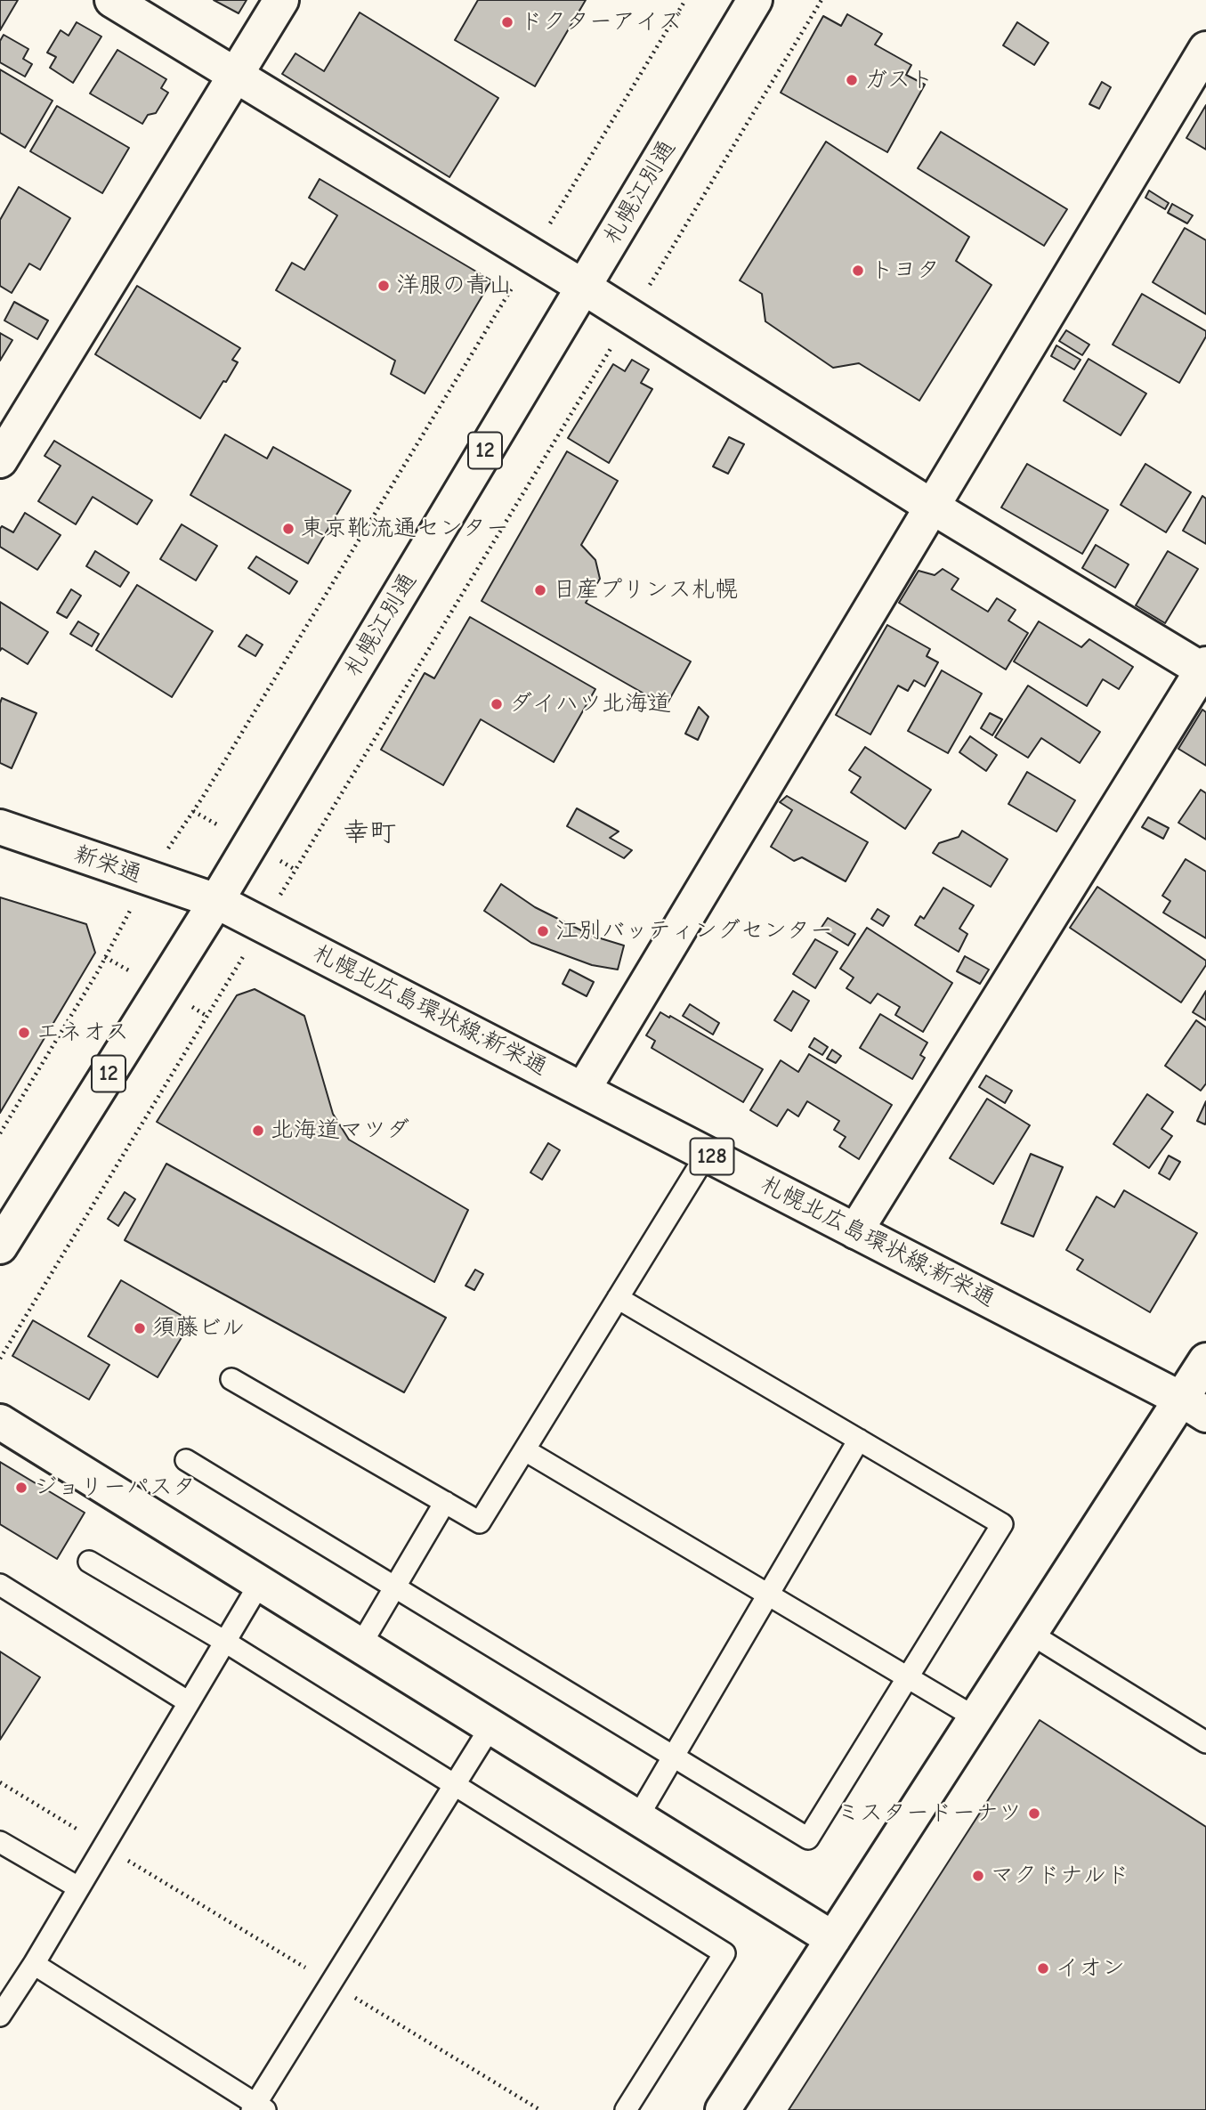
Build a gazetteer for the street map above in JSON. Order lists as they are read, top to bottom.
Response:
{
  "streets": {
    "main road": [
      "札幌江別通",
      "12",
      "新栄通",
      "札幌北広島環状線;新栄通",
      "128"
    ]
  },
  "crossings": [
    ["札幌江別通", "新栄通"],
    ["札幌江別通", "札幌北広島環状線;新栄通"],
    ["新栄通", "札幌北広島環状線;新栄通"]
  ],
  "districts": ["幸町"],
  "places": [
    "ドクターアイズ",
    "ガスト",
    "トヨタ",
    "洋服の青山",
    "東京靴流通センター",
    "日産プリンス札幌",
    "ダイハツ北海道",
    "江別バッティングセンター",
    "エネオス",
    "北海道マツダ",
    "須藤ビル",
    "ジョリーパスタ",
    "ミスタードーナツ",
    "マクドナルド",
    "イオン"
  ]
}
